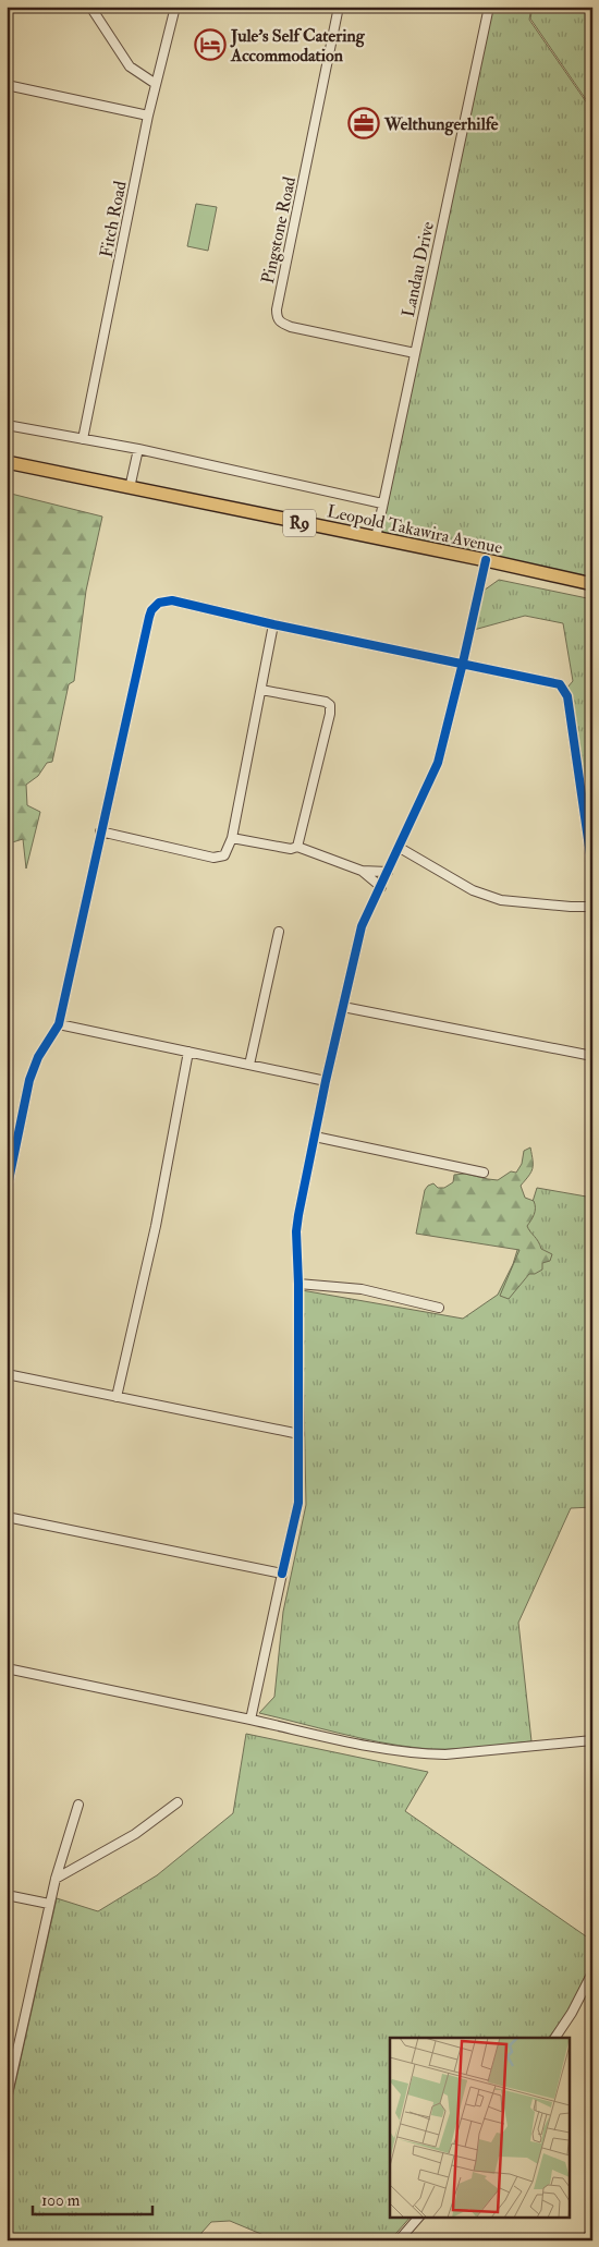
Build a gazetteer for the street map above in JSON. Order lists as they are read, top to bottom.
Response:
{
  "streets": {
    "highway": ["R9", "Leopold Takawira Avenue"],
    "street": ["Fitch Road", "Pingstone Road", "Landau Drive"]
  },
  "crossings": [
    ["Pingstone Road", "Landau Drive"],
    ["Landau Drive", "Leopold Takawira Avenue"]
  ],
  "places": {
    "hotel": ["Jule's Self Catering Accommodation"],
    "office": ["Welthungerhilfe"]
  },
  "scale_bar": "100 m"
}
